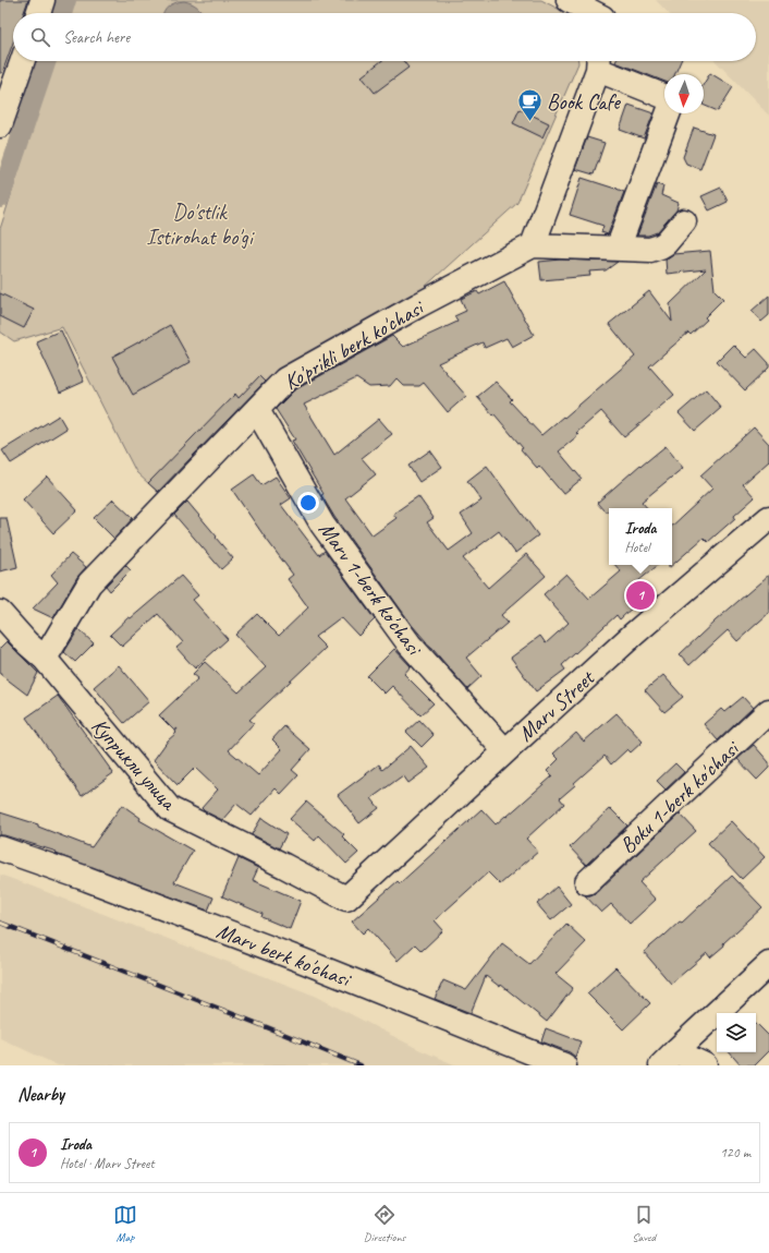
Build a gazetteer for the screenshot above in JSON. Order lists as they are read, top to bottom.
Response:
{
  "streets": {
    "street": [
      "Ko'prikli berk ko'chasi",
      "Marv 1-berk ko'chasi",
      "Marv Street",
      "Куприкли улица",
      "Boku 1-berk ko'chasi",
      "Marv berk ko'chasi"
    ]
  },
  "crossings": [
    ["Ko'prikli berk ko'chasi", "Marv 1-berk ko'chasi"],
    ["Ko'prikli berk ko'chasi", "Куприкли улица"],
    ["Marv 1-berk ko'chasi", "Marv Street"],
    ["Marv Street", "Куприкли улица"]
  ],
  "parks": ["Do'stlik Istirohat bo'gi"],
  "places": {
    "cafe": ["Book Cafe"]
  },
  "north": "bottom",
  "page": {
    "search": "Search here",
    "popup": ["Iroda", "Hotel"],
    "pins": "1",
    "heading": "Nearby",
    "list": [
      {
        "mark": "1",
        "name": "Iroda",
        "note": "Hotel · Marv Street",
        "value": "120 m"
      }
    ],
    "nav": ["Map", "Directions", "Saved"]
  }
}
